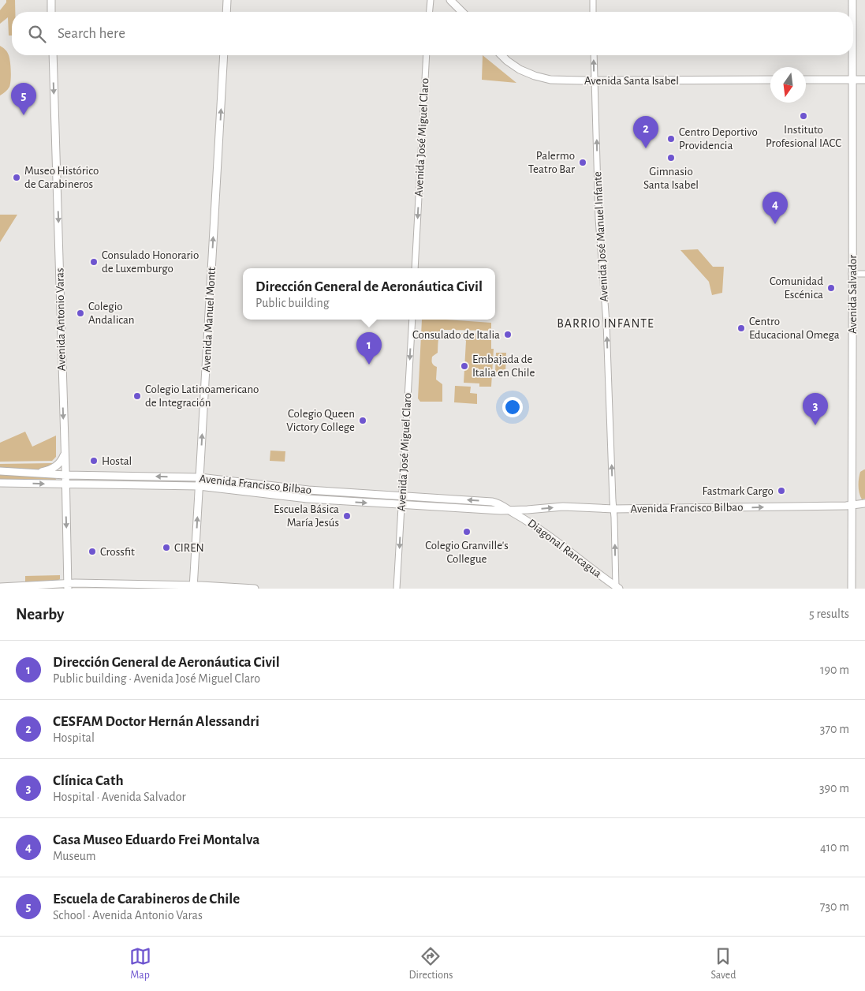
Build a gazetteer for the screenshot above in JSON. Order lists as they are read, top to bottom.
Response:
{
  "streets": {
    "main road": [
      "Avenida Santa Isabel",
      "Avenida Salvador",
      "Avenida Antonio Varas",
      "Avenida Manuel Montt",
      "Avenida Francisco Bilbao",
      "Diagonal Rancagua"
    ],
    "street": ["Avenida José Miguel Claro", "Avenida José Manuel Infante"]
  },
  "crossings": [
    ["Avenida Santa Isabel", "Avenida José Manuel Infante"],
    ["Avenida José Miguel Claro", "Avenida Francisco Bilbao"],
    ["Avenida José Manuel Infante", "Avenida Francisco Bilbao"],
    ["Avenida José Manuel Infante", "Diagonal Rancagua"],
    ["Avenida Salvador", "Avenida Francisco Bilbao"],
    ["Avenida Antonio Varas", "Avenida Francisco Bilbao"],
    ["Avenida Manuel Montt", "Avenida Francisco Bilbao"],
    ["Avenida Francisco Bilbao", "Diagonal Rancagua"]
  ],
  "one_way": [
    "Avenida José Miguel Claro",
    "Avenida José Manuel Infante",
    "Avenida Antonio Varas",
    "Avenida Manuel Montt"
  ],
  "districts": ["BARRIO INFANTE"],
  "places": [
    "Instituto Profesional IACC",
    "Centro Deportivo Providencia",
    "Gimnasio Santa Isabel",
    "Palermo Teatro Bar",
    "Museo Histórico de Carabineros",
    "Consulado Honorario de Luxemburgo",
    "Comunidad Escénica",
    "Colegio Andalican",
    "Centro Educacional Omega",
    "Consulado de Italia",
    "Embajada de Italia en Chile",
    "Colegio Latinoamericano de Integración",
    "Colegio Queen Victory College",
    "Hostal",
    "Fastmark Cargo",
    "Escuela Básica María Jesús",
    "Colegio Granville's Collegue",
    "CIREN",
    "Crossfit"
  ],
  "north": "bottom",
  "page": {
    "search": "Search here",
    "pins": [
      "5",
      "2",
      "4",
      "1",
      "3"
    ],
    "popup": ["Dirección General de Aeronáutica Civil", "Public building"],
    "heading": ["Nearby", "5 results"],
    "list": [
      {
        "mark": "1",
        "name": "Dirección General de Aeronáutica Civil",
        "note": "Public building · Avenida José Miguel Claro",
        "value": "190 m"
      },
      {
        "mark": "2",
        "name": "CESFAM Doctor Hernán Alessandri",
        "note": "Hospital",
        "value": "370 m"
      },
      {
        "mark": "3",
        "name": "Clínica Cath",
        "note": "Hospital · Avenida Salvador",
        "value": "390 m"
      },
      {
        "mark": "4",
        "name": "Casa Museo Eduardo Frei Montalva",
        "note": "Museum",
        "value": "410 m"
      },
      {
        "mark": "5",
        "name": "Escuela de Carabineros de Chile",
        "note": "School · Avenida Antonio Varas",
        "value": "730 m"
      }
    ],
    "nav": ["Map", "Directions", "Saved"]
  }
}
